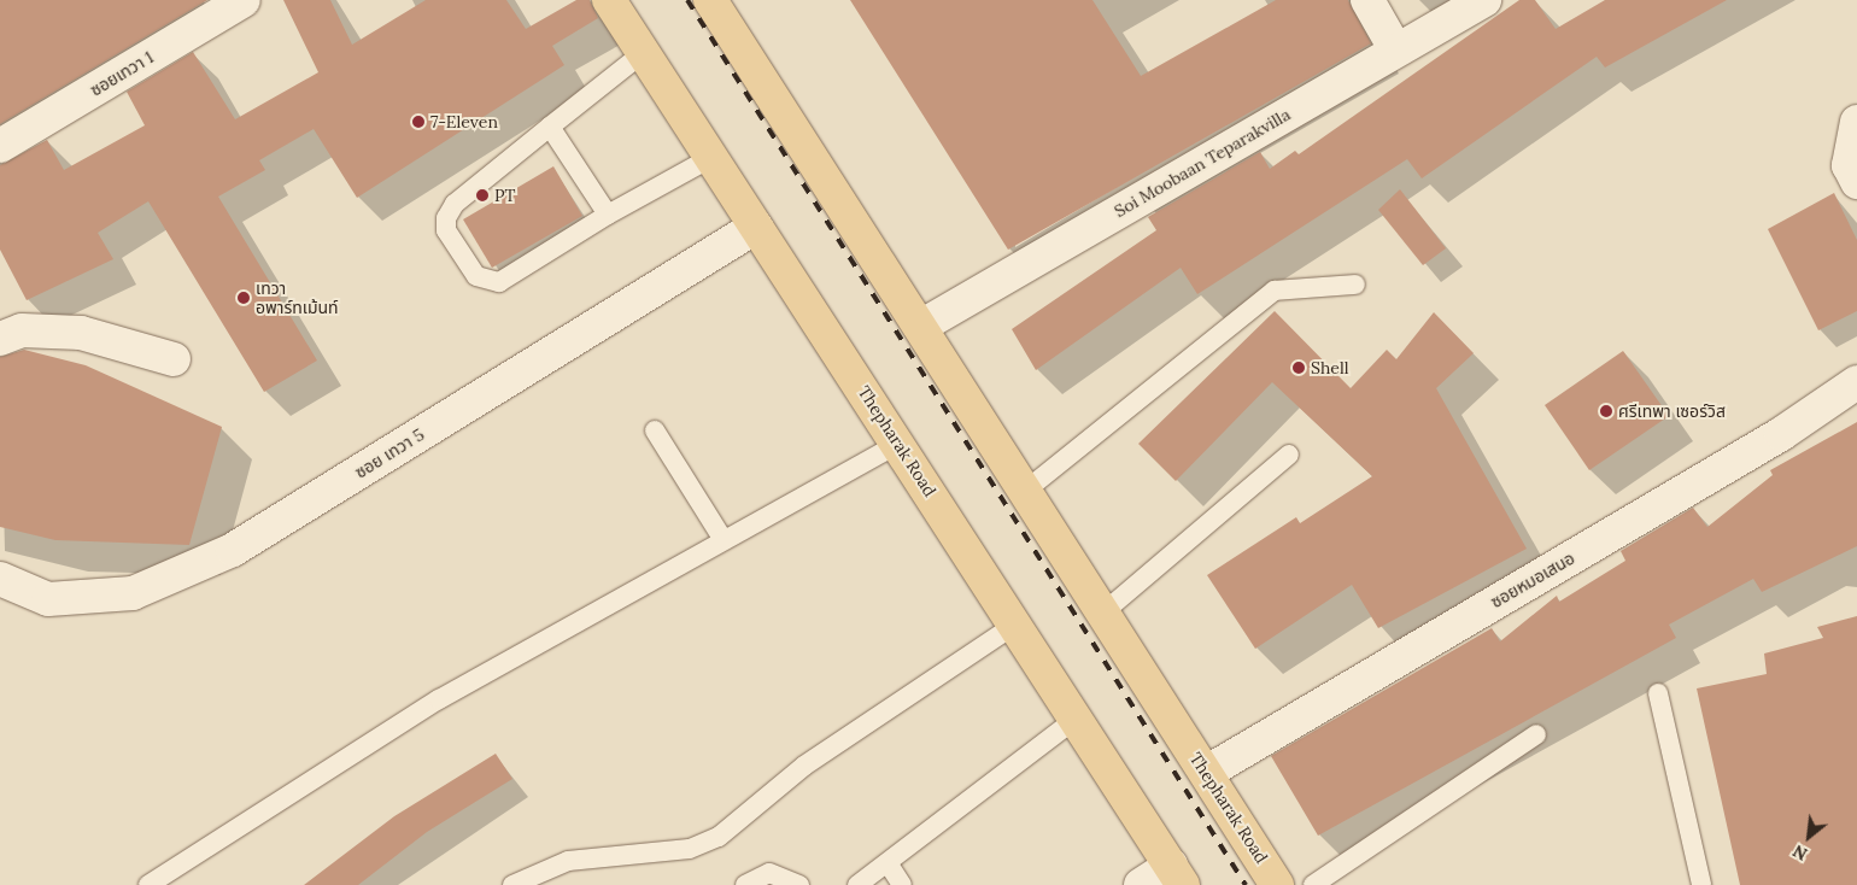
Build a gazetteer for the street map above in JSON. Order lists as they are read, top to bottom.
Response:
{
  "streets": {
    "main road": ["Thepharak Road"],
    "street": [
      "ซอยเทวา 1",
      "Soi Moobaan Teparakvilla",
      "ซอย เทวา 5",
      "ซอยหมอเสนอ"
    ]
  },
  "crossings": [
    ["Soi Moobaan Teparakvilla", "Thepharak Road"],
    ["Thepharak Road", "ซอย เทวา 5"],
    ["Thepharak Road", "ซอยหมอเสนอ"]
  ],
  "places": [
    "7-Eleven",
    "PT",
    "เทวา อพาร์ทเม้นท์",
    "Shell",
    "ศรีเทพา เซอร์วิส"
  ],
  "north": "bottom left"
}
